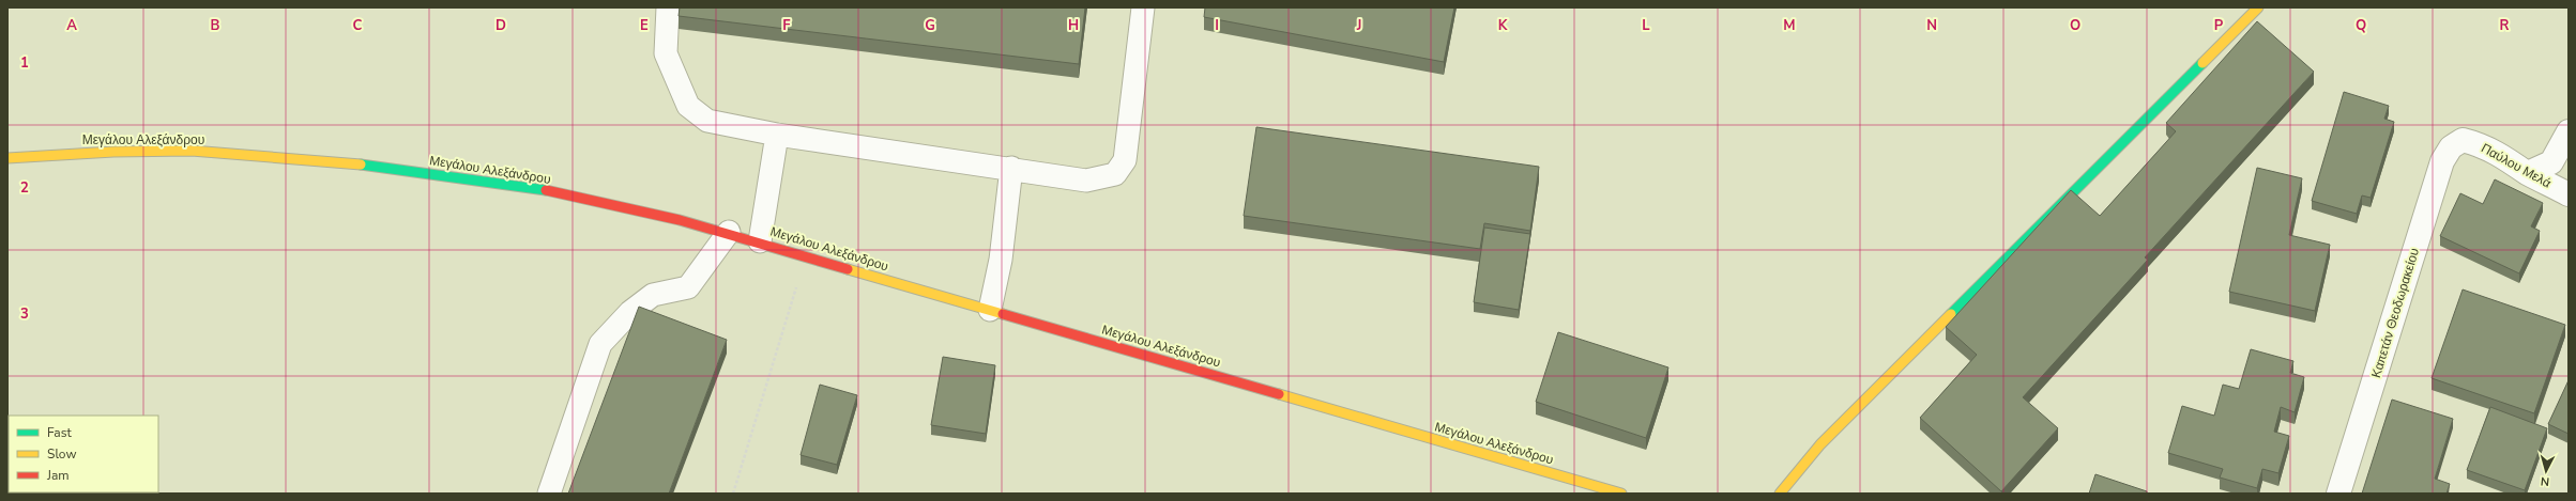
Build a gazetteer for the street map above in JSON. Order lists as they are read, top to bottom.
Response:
{
  "streets": {
    "street": ["Μεγάλου Αλεξάνδρου", "Παύλου Μελά", "Καπετάν Θεοδωρακείου"]
  },
  "crossings": [
    ["Παύλου Μελά", "Καπετάν Θεοδωρακείου"]
  ],
  "legend": ["Fast", "Slow", "Jam"],
  "north": "bottom",
  "grid": {
    "columns": [
      "A",
      "B",
      "C",
      "D",
      "E",
      "F",
      "G",
      "H",
      "I",
      "J",
      "K",
      "L",
      "M",
      "N",
      "O",
      "P",
      "Q",
      "R"
    ],
    "rows": ["1", "2", "3"]
  }
}
